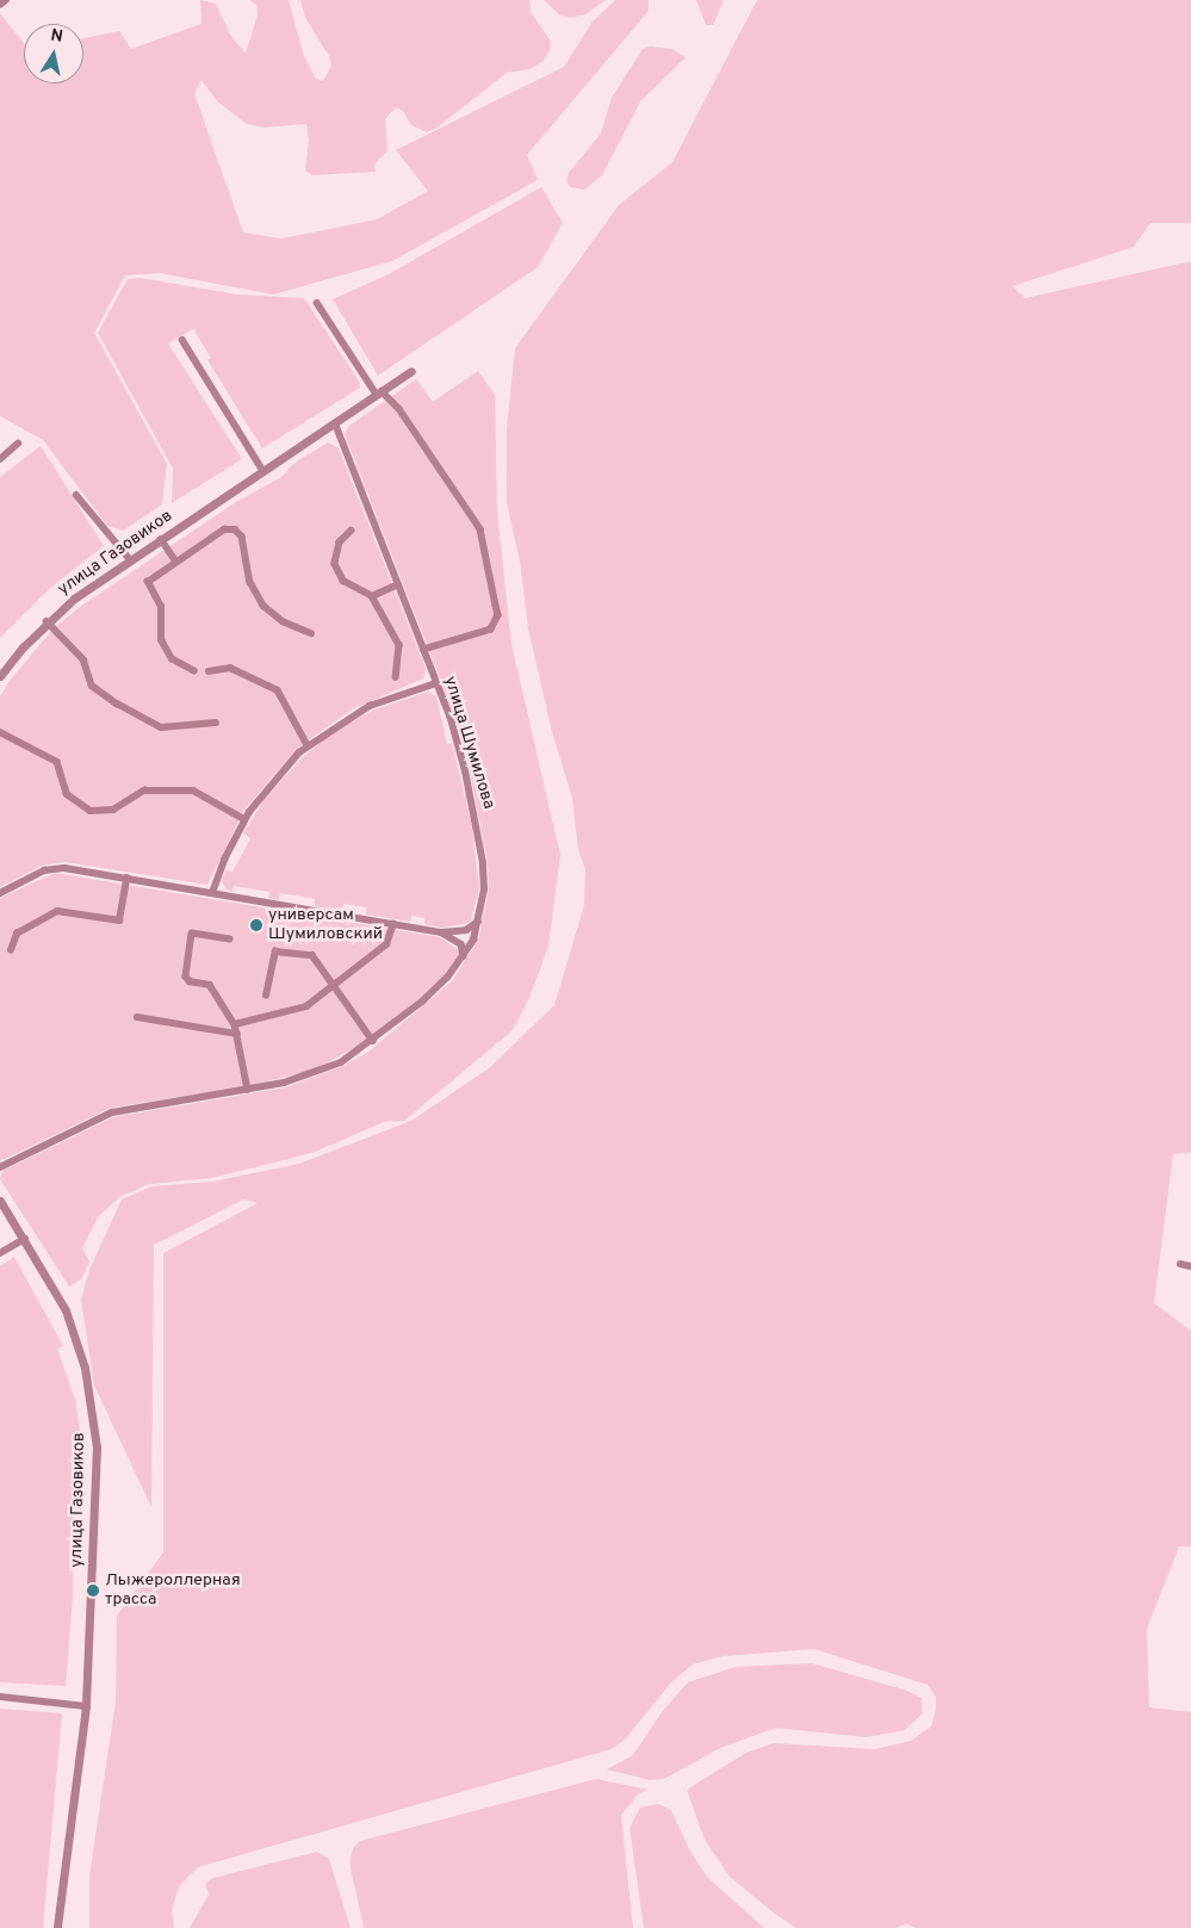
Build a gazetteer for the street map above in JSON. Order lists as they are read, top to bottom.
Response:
{
  "streets": {
    "street": ["улица Газовиков", "улица Шумилова"]
  },
  "crossings": [
    ["улица Газовиков", "улица Шумилова"]
  ],
  "places": ["универсам Шумиловский", "Лыжероллерная трасса"],
  "north": "top"
}
